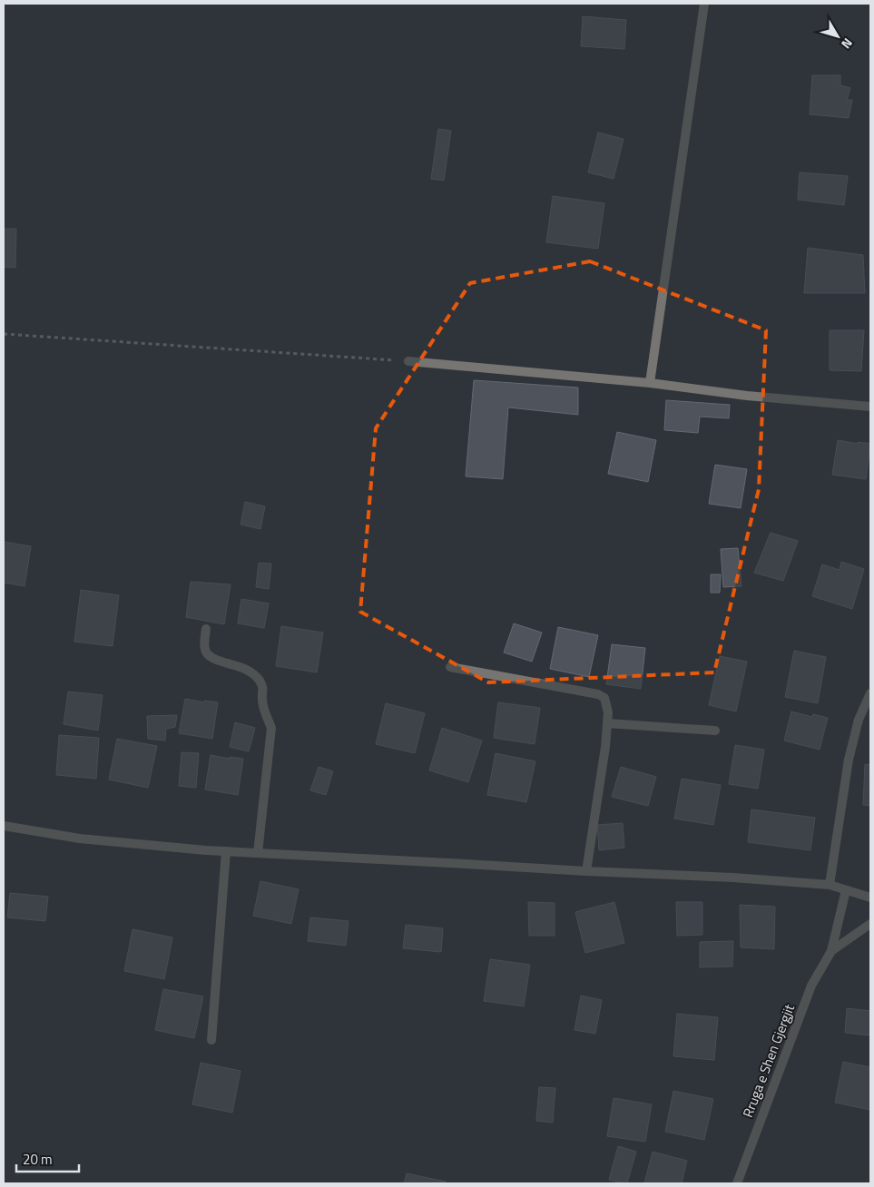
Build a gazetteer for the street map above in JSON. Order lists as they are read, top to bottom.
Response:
{
  "streets": {
    "street": ["Rruga e Shen Gjergjit"]
  },
  "scale_bar": "20 m",
  "north": "bottom right"
}
